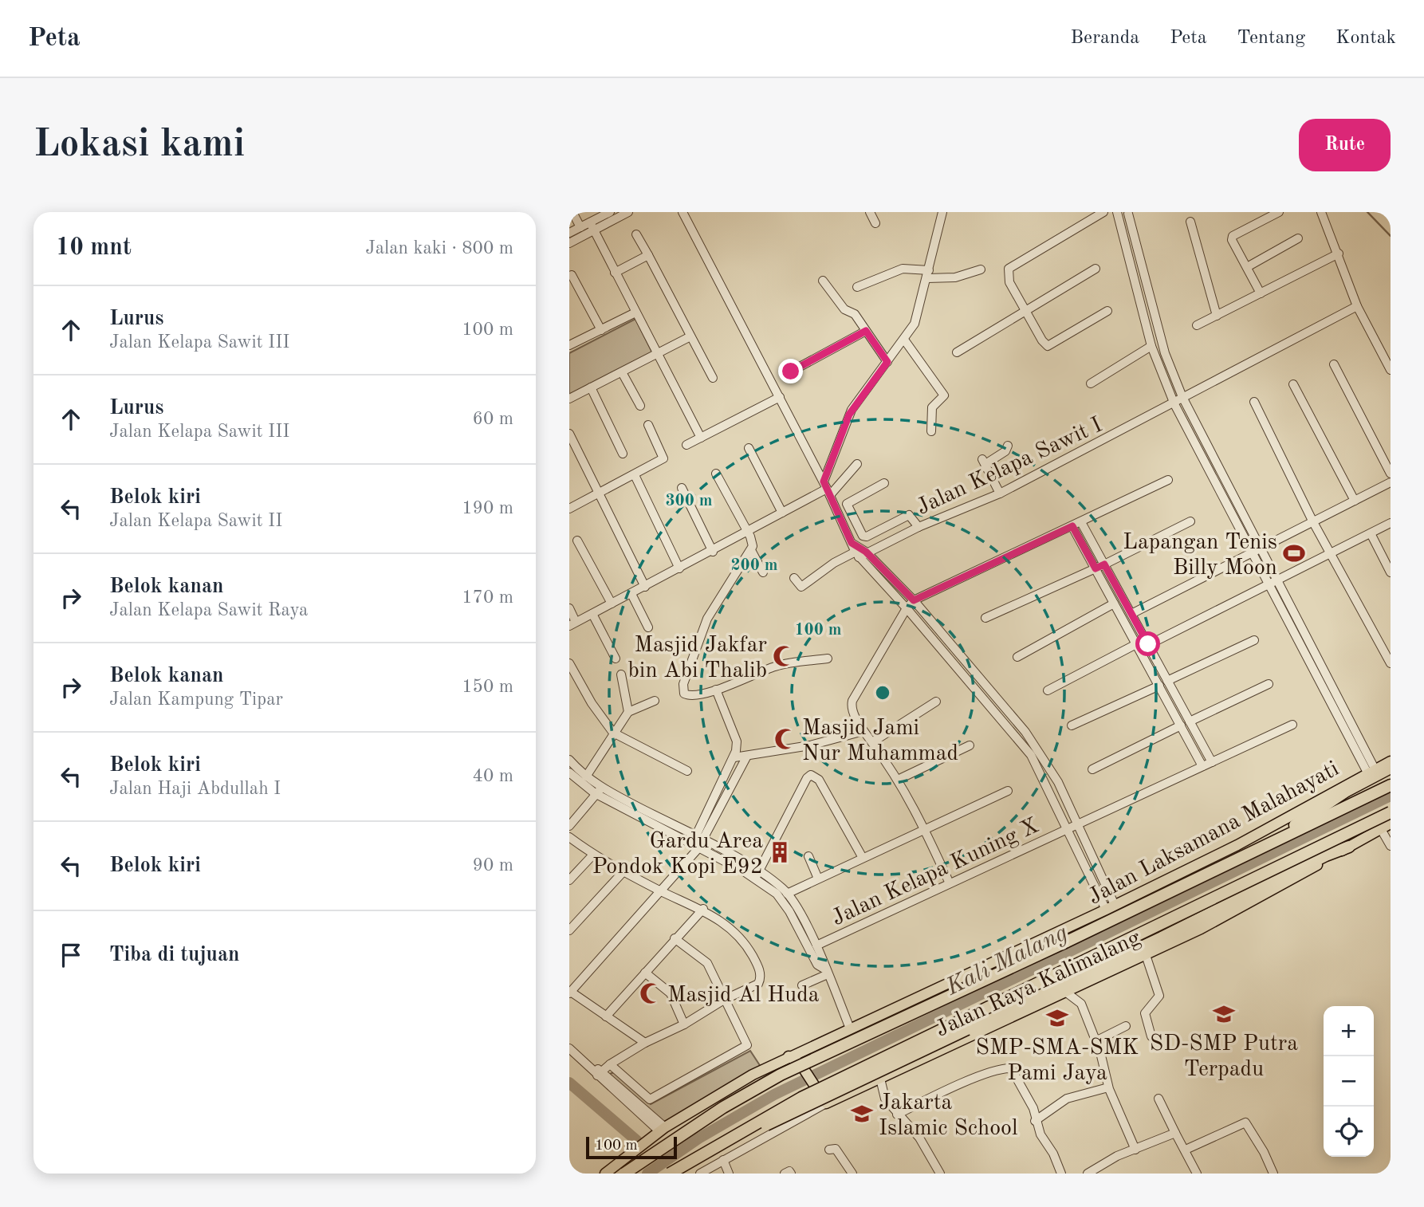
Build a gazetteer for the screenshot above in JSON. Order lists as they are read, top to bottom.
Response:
{
  "streets": {
    "main road": ["Jalan Laksamana Malahayati", "Jalan Raya Kalimalang"],
    "street": ["Jalan Kelapa Sawit I", "Jalan Kelapa Kuning X"]
  },
  "water": ["Kali Malang"],
  "places": {
    "sports": ["Lapangan Tenis Billy Moon"],
    "mosque": ["Masjid Jakfar bin Abi Thalib", "Masjid Jami Nur Muhammad", "Masjid Al Huda"],
    "building": ["Gardu Area Pondok Kopi E92"],
    "school or university": ["SD-SMP Putra Terpadu", "SMP-SMA-SMK Pami Jaya", "Jakarta Islamic School"]
  },
  "scale_bar": "100 m",
  "page": {
    "header": "Peta",
    "nav": [
      "Beranda",
      "Peta",
      "Tentang",
      "Kontak"
    ],
    "buttons": "Rute",
    "title": "Lokasi kami",
    "heading": ["10 mnt", "Jalan kaki · 800 m"],
    "list": [
      ["Lurus", "Jalan Kelapa Sawit III", "100 m"],
      ["Lurus", "Jalan Kelapa Sawit III", "60 m"],
      ["Belok kiri", "Jalan Kelapa Sawit II", "190 m"],
      ["Belok kanan", "Jalan Kelapa Sawit Raya", "170 m"],
      ["Belok kanan", "Jalan Kampung Tipar", "150 m"],
      ["Belok kiri", "Jalan Haji Abdullah I", "40 m"],
      ["Belok kiri", "90 m"],
      "Tiba di tujuan"
    ],
    "map_buttons": ["+", "−"],
    "scale": "100 m"
  },
  "rings": ["300 m", "200 m", "100 m"]
}
